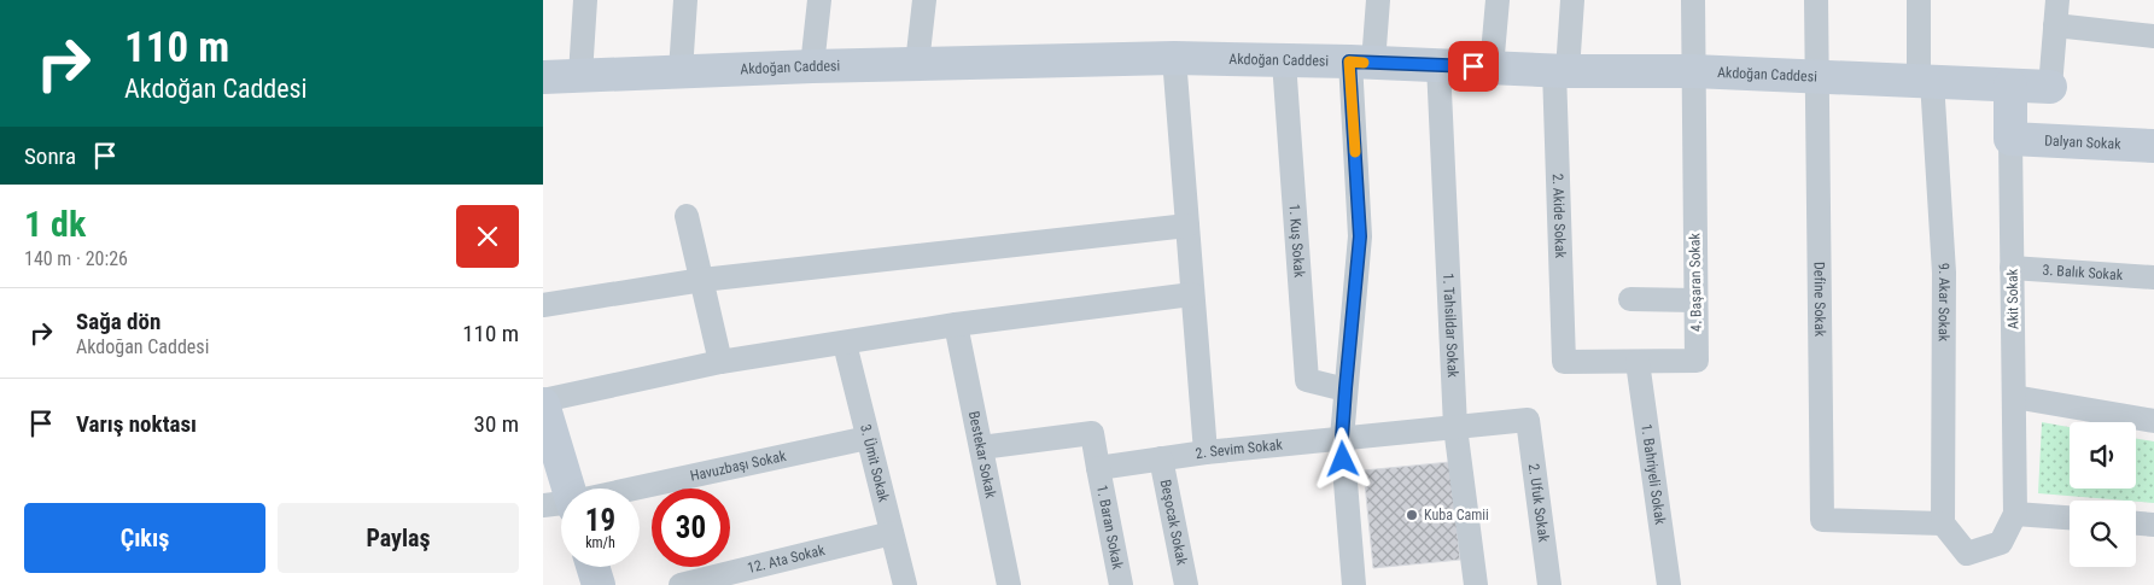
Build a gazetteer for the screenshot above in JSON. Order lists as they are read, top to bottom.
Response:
{
  "streets": {
    "street": [
      "Akdoğan Caddesi",
      "Dalyan Sokak",
      "2. Akide Sokak",
      "1. Kuş Sokak",
      "3. Balık Sokak",
      "4. Başaran Sokak",
      "Define Sokak",
      "Akit Sokak",
      "9. Akar Sokak",
      "1. Tahsildar Sokak",
      "2. Sevim Sokak",
      "Bestekar Sokak",
      "3. Ümit Sokak",
      "Havuzbaşı Sokak",
      "1. Bahriyeli Sokak",
      "2. Ufuk Sokak",
      "Beşocak Sokak",
      "1. Baran Sokak",
      "12. Ata Sokak"
    ]
  },
  "crossings": [
    ["Akdoğan Caddesi", "2. Akide Sokak"],
    ["Akdoğan Caddesi", "1. Kuş Sokak"],
    ["Akdoğan Caddesi", "4. Başaran Sokak"],
    ["Akdoğan Caddesi", "Define Sokak"],
    ["Akdoğan Caddesi", "Akit Sokak"],
    ["Akdoğan Caddesi", "9. Akar Sokak"],
    ["Akdoğan Caddesi", "1. Tahsildar Sokak"],
    ["Dalyan Sokak", "Akit Sokak"],
    ["2. Akide Sokak", "4. Başaran Sokak"],
    ["3. Balık Sokak", "Akit Sokak"],
    ["4. Başaran Sokak", "1. Bahriyeli Sokak"],
    ["Define Sokak", "9. Akar Sokak"],
    ["1. Tahsildar Sokak", "2. Sevim Sokak"],
    ["2. Sevim Sokak", "2. Ufuk Sokak"],
    ["2. Sevim Sokak", "Beşocak Sokak"],
    ["2. Sevim Sokak", "1. Baran Sokak"],
    ["3. Ümit Sokak", "Havuzbaşı Sokak"],
    ["3. Ümit Sokak", "12. Ata Sokak"]
  ],
  "places": ["Kuba Camii"],
  "page": {
    "turn": ["110 m", "Akdoğan Caddesi"],
    "then": "Sonra",
    "heading": ["1 dk", "140 m · 20:26"],
    "list": [
      {
        "name": "Sağa dön",
        "note": "Akdoğan Caddesi",
        "value": "110 m"
      },
      {
        "name": "Varış noktası",
        "value": "30 m"
      }
    ],
    "speed": "19 km/h",
    "limit": "30",
    "buttons": ["Çıkış", "Paylaş"]
  }
}
